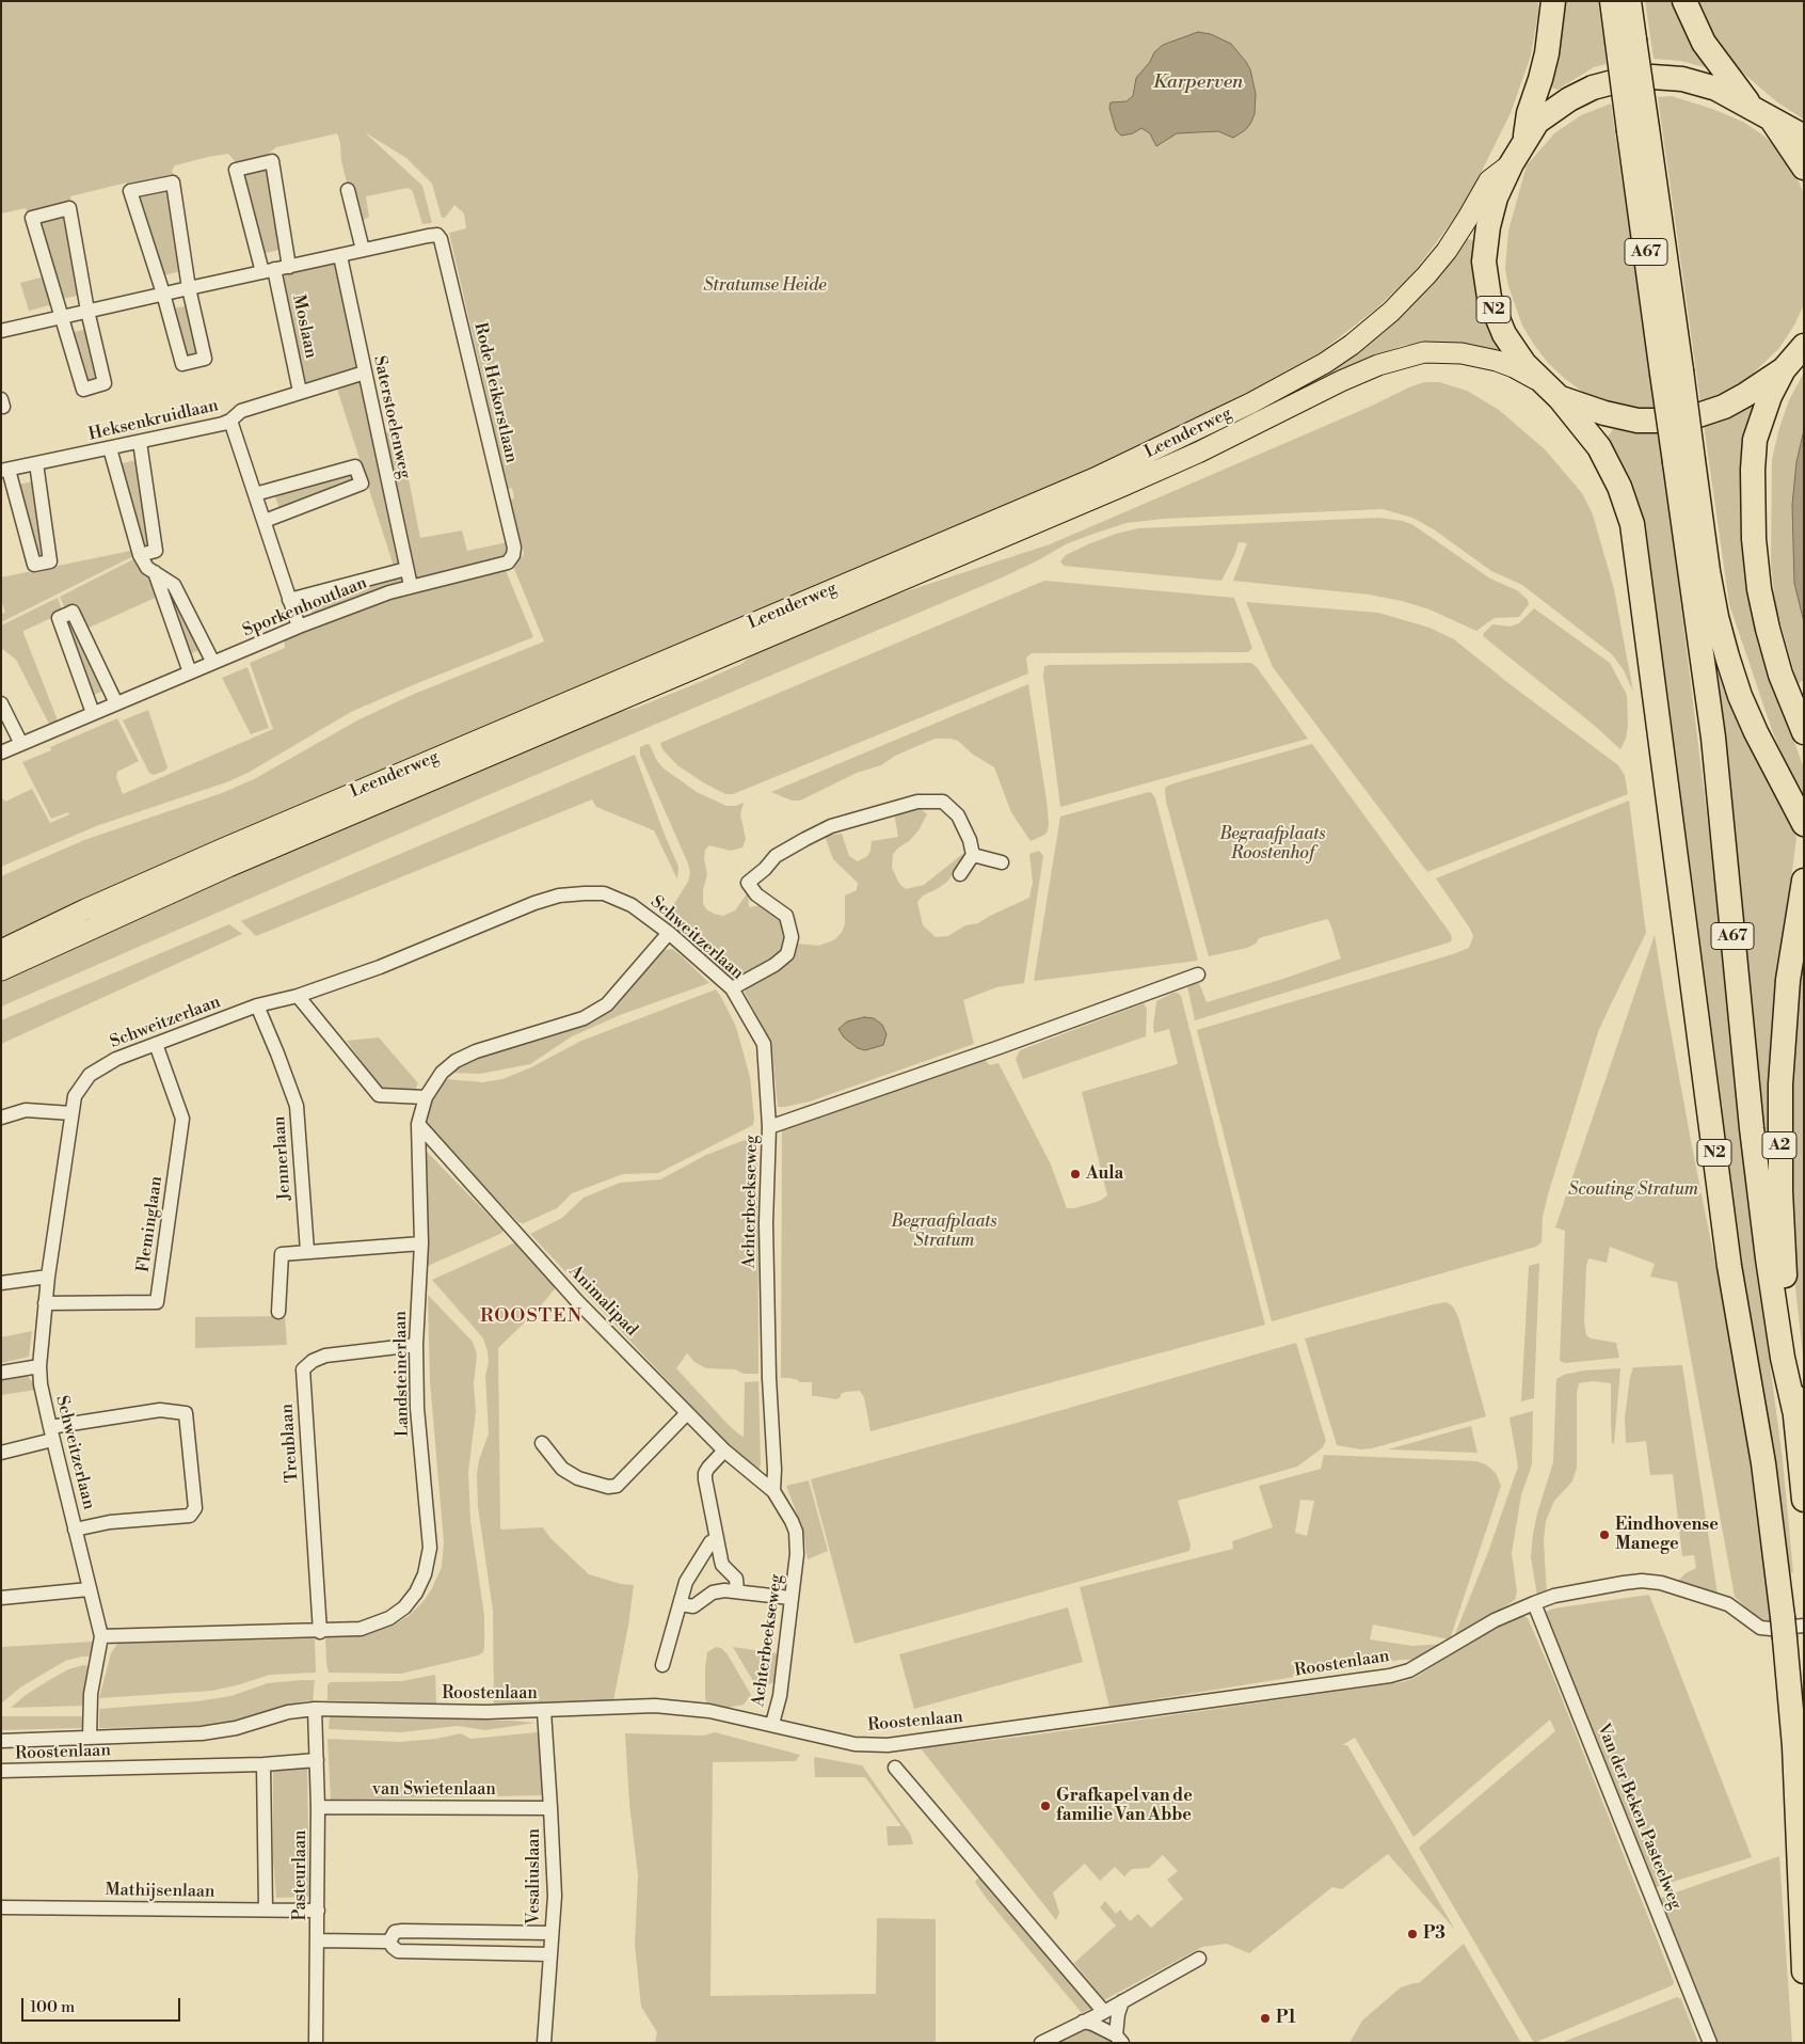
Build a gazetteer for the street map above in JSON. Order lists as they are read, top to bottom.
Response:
{
  "streets": {
    "highway": ["A67", "N2", "A2"],
    "main road": ["Leenderweg"],
    "street": [
      "Moslaan",
      "Rode Heikorstlaan",
      "Saterstoelenweg",
      "Heksenkruidlaan",
      "Sporkenhoutlaan",
      "Schweitzerlaan",
      "Jennerlaan",
      "Achterbeekseweg",
      "Fleminglaan",
      "Animalipad",
      "Landsteinerlaan",
      "Treublaan",
      "Roostenlaan",
      "van Swietenlaan",
      "Van der Beken Pasteelweg",
      "Pasteurlaan",
      "Vesaliuslaan",
      "Mathijsenlaan"
    ]
  },
  "crossings": [
    ["A67", "A2"],
    ["N2", "Leenderweg"],
    ["N2", "Roostenlaan"],
    ["Moslaan", "Heksenkruidlaan"],
    ["Rode Heikorstlaan", "Sporkenhoutlaan"],
    ["Saterstoelenweg", "Heksenkruidlaan"],
    ["Saterstoelenweg", "Sporkenhoutlaan"],
    ["Schweitzerlaan", "Jennerlaan"],
    ["Schweitzerlaan", "Achterbeekseweg"],
    ["Schweitzerlaan", "Fleminglaan"],
    ["Schweitzerlaan", "Landsteinerlaan"],
    ["Schweitzerlaan", "Roostenlaan"],
    ["Achterbeekseweg", "Animalipad"],
    ["Achterbeekseweg", "Roostenlaan"],
    ["Animalipad", "Landsteinerlaan"],
    ["Landsteinerlaan", "Treublaan"],
    ["Roostenlaan", "Van der Beken Pasteelweg"],
    ["Roostenlaan", "Pasteurlaan"],
    ["Roostenlaan", "Vesaliuslaan"],
    ["van Swietenlaan", "Pasteurlaan"],
    ["van Swietenlaan", "Vesaliuslaan"],
    ["Pasteurlaan", "Mathijsenlaan"]
  ],
  "districts": ["ROOSTEN"],
  "water": ["Karperven"],
  "parks": [
    "Stratumse Heide",
    "Begraafplaats Roostenhof",
    "Scouting Stratum",
    "Begraafplaats Stratum"
  ],
  "places": [
    "Aula",
    "Eindhovense Manege",
    "Grafkapel van de familie Van Abbe",
    "P3",
    "P1"
  ],
  "scale_bar": "100 m"
}
